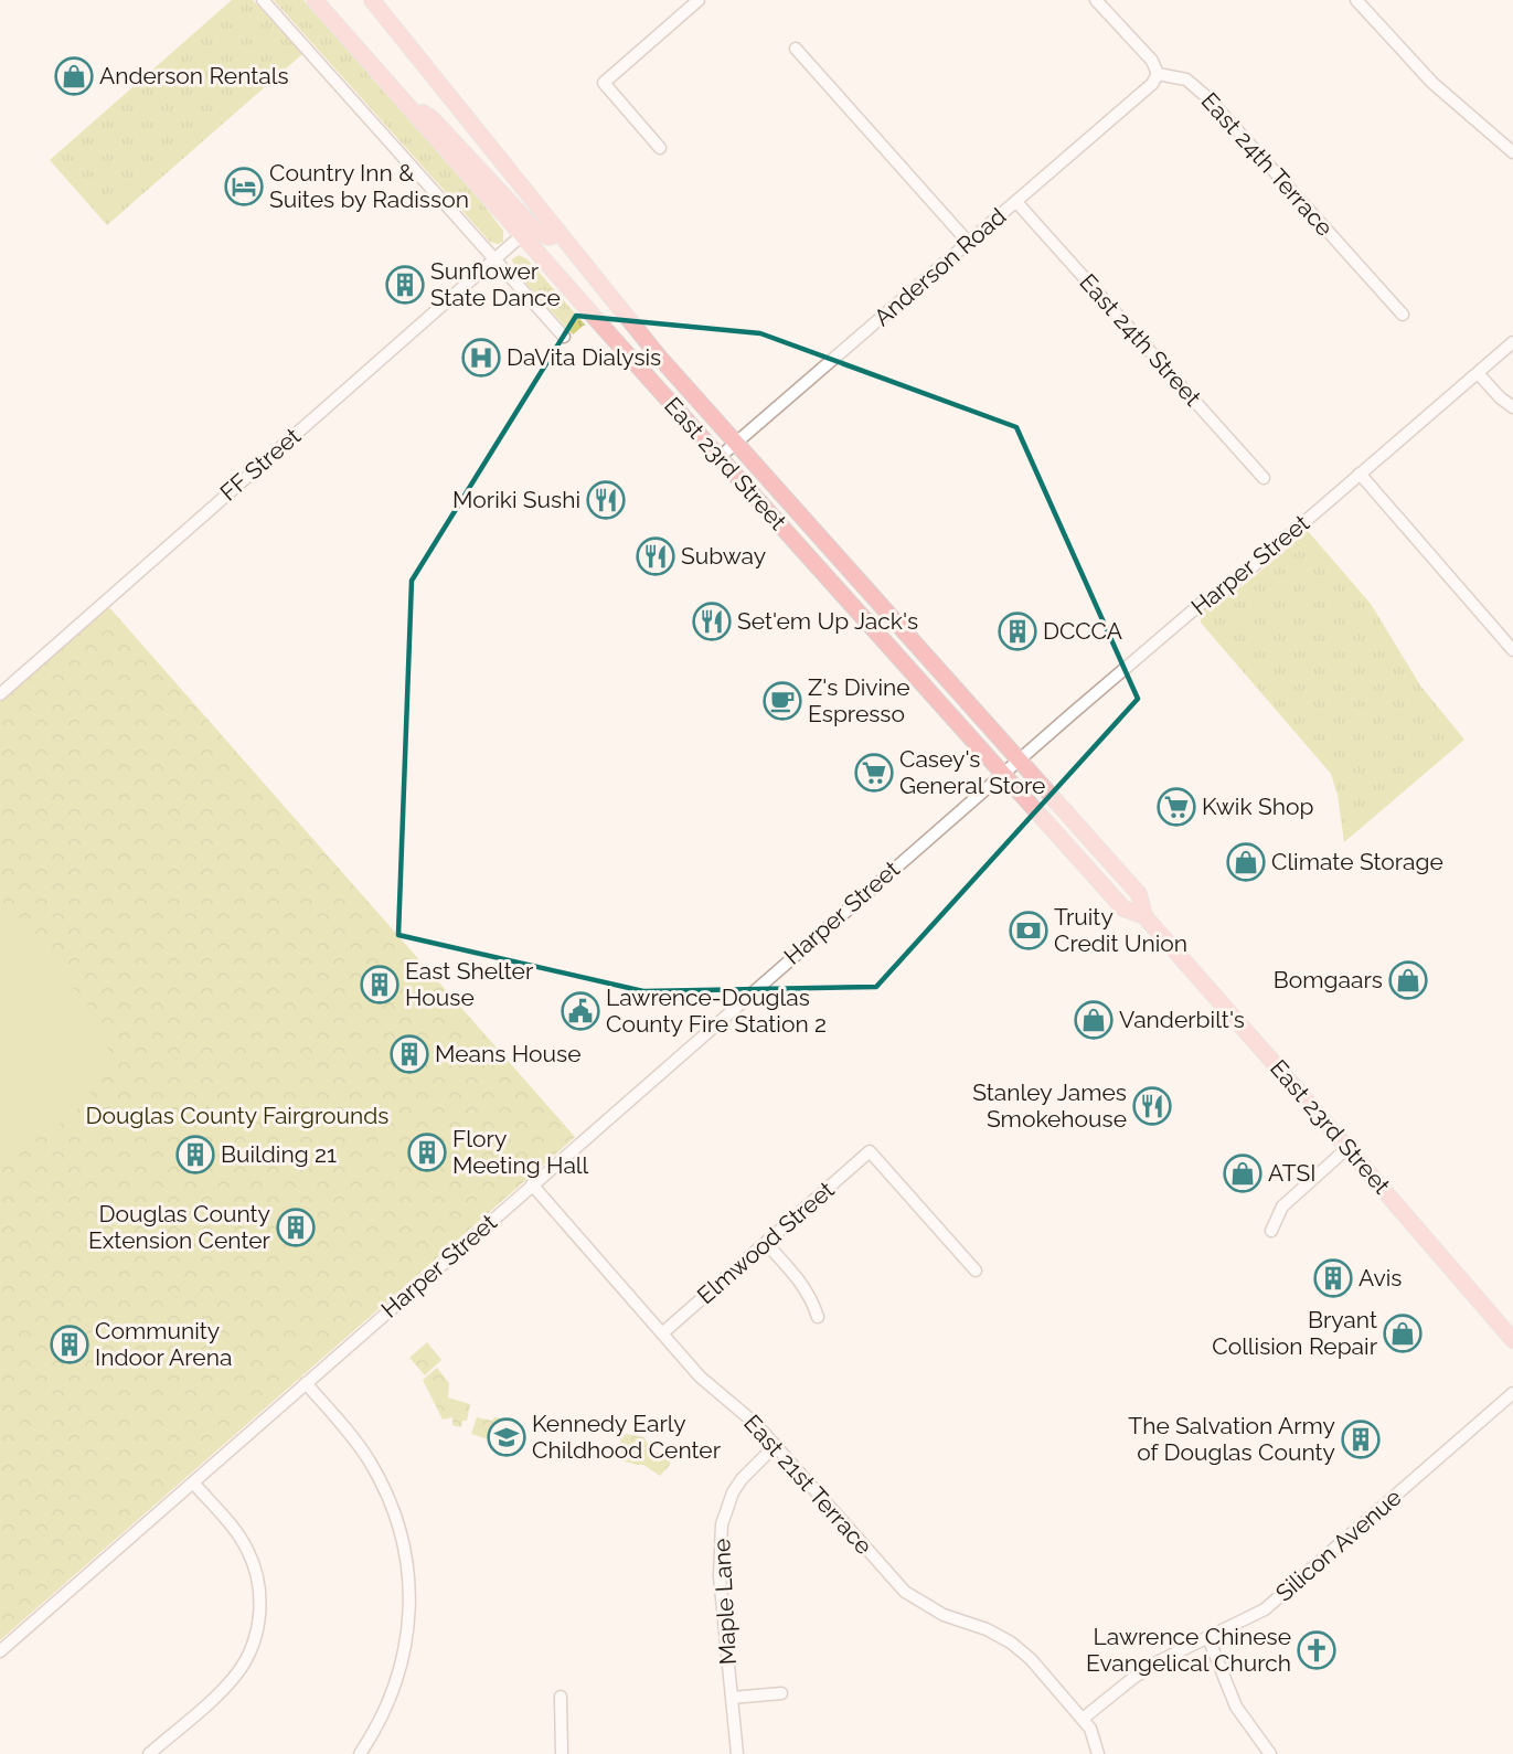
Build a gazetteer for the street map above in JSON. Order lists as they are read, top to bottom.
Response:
{
  "streets": {
    "main road": ["East 23rd Street"],
    "street": [
      "East 24th Terrace",
      "Anderson Road",
      "East 24th Street",
      "FF Street",
      "Harper Street",
      "Elmwood Street",
      "East 21st Terrace",
      "Silicon Avenue",
      "Maple Lane"
    ]
  },
  "crossings": [
    ["East 24th Terrace", "Anderson Road"],
    ["Anderson Road", "East 24th Street"],
    ["Anderson Road", "East 23rd Street"],
    ["East 23rd Street", "FF Street"],
    ["East 23rd Street", "Harper Street"],
    ["Harper Street", "East 21st Terrace"],
    ["Elmwood Street", "East 21st Terrace"],
    ["East 21st Terrace", "Silicon Avenue"],
    ["East 21st Terrace", "Maple Lane"]
  ],
  "parks": ["Douglas County Fairgrounds"],
  "places": {
    "shop": [
      "Anderson Rentals",
      "Climate Storage",
      "Bomgaars",
      "Vanderbilt's",
      "ATSI",
      "Bryant Collision Repair"
    ],
    "hotel": ["Country Inn & Suites by Radisson"],
    "building": [
      "Sunflower State Dance",
      "DCCCA",
      "East Shelter House",
      "Means House",
      "Flory Meeting Hall",
      "Building 21",
      "Douglas County Extension Center",
      "Avis",
      "Community Indoor Arena",
      "The Salvation Army of Douglas County"
    ],
    "hospital": ["DaVita Dialysis"],
    "restaurant": [
      "Moriki Sushi",
      "Subway",
      "Set'em Up Jack's",
      "Stanley James Smokehouse"
    ],
    "cafe": ["Z's Divine Espresso"],
    "supermarket": ["Casey's General Store", "Kwik Shop"],
    "bank": ["Truity Credit Union"],
    "public building": ["Lawrence-Douglas County Fire Station 2"],
    "school or university": ["Kennedy Early Childhood Center"],
    "church": ["Lawrence Chinese Evangelical Church"]
  }
}
